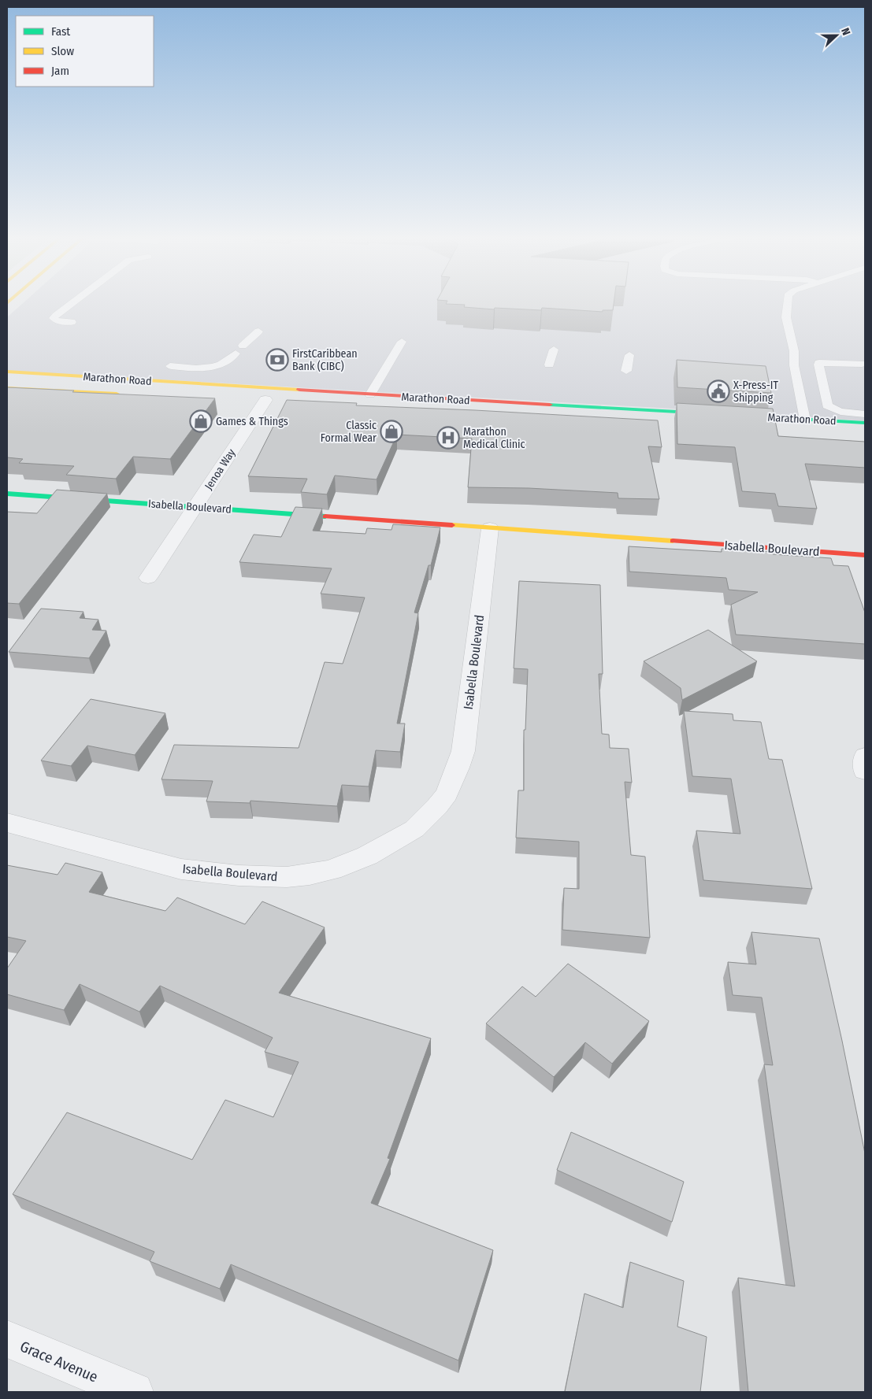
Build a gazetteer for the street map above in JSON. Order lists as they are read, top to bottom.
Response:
{
  "streets": {
    "main road": ["Marathon Road", "Isabella Boulevard"],
    "street": ["Jenoa Way", "Grace Avenue"]
  },
  "crossings": [
    ["Jenoa Way", "Isabella Boulevard"]
  ],
  "places": {
    "bank": ["FirstCaribbean Bank (CIBC)"],
    "public building": ["X-Press-IT Shipping"],
    "shop": ["Games & Things", "Classic Formal Wear"],
    "hospital": ["Marathon Medical Clinic"]
  },
  "legend": ["Fast", "Slow", "Jam"],
  "north": "right"
}
